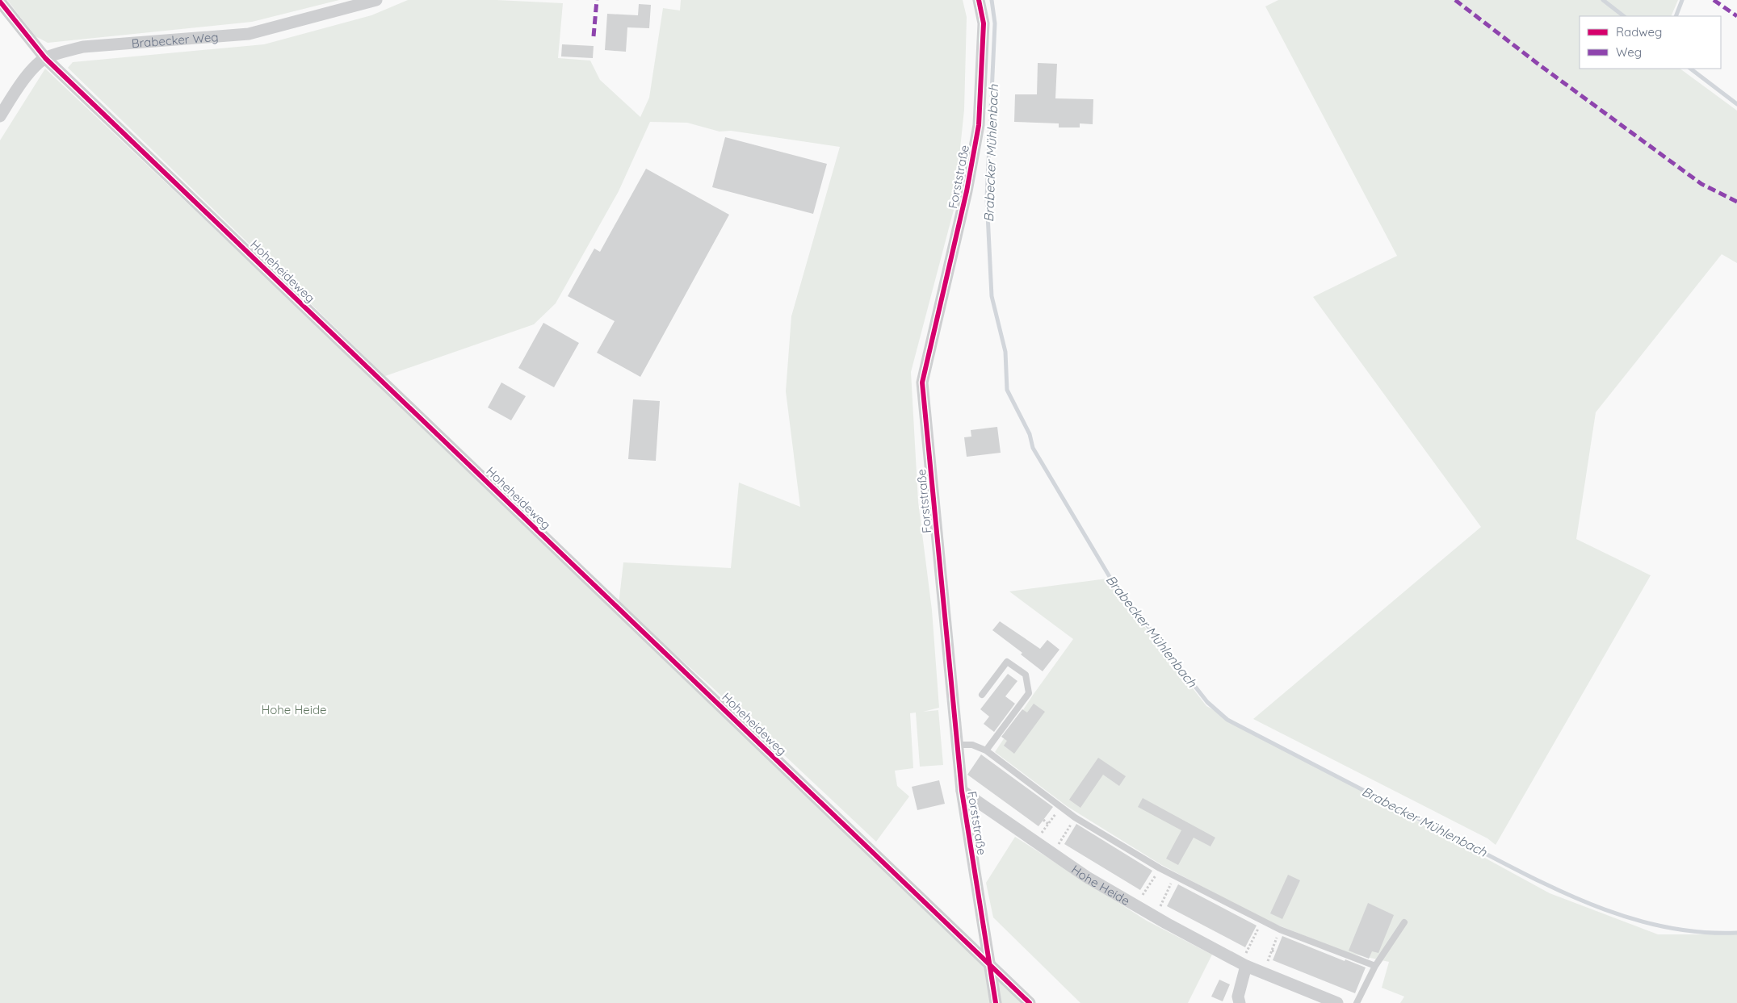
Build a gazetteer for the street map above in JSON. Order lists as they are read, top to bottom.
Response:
{
  "streets": {
    "street": [
      "Brabecker Weg",
      "Forststraße",
      "Hoheheideweg",
      "Hohe Heide"
    ]
  },
  "crossings": [
    ["Brabecker Weg", "Hoheheideweg"],
    ["Forststraße", "Hoheheideweg"],
    ["Forststraße", "Hohe Heide"]
  ],
  "water": ["Brabecker Mühlenbach"],
  "parks": ["Hohe Heide"],
  "legend": ["Radweg", "Weg"]
}
